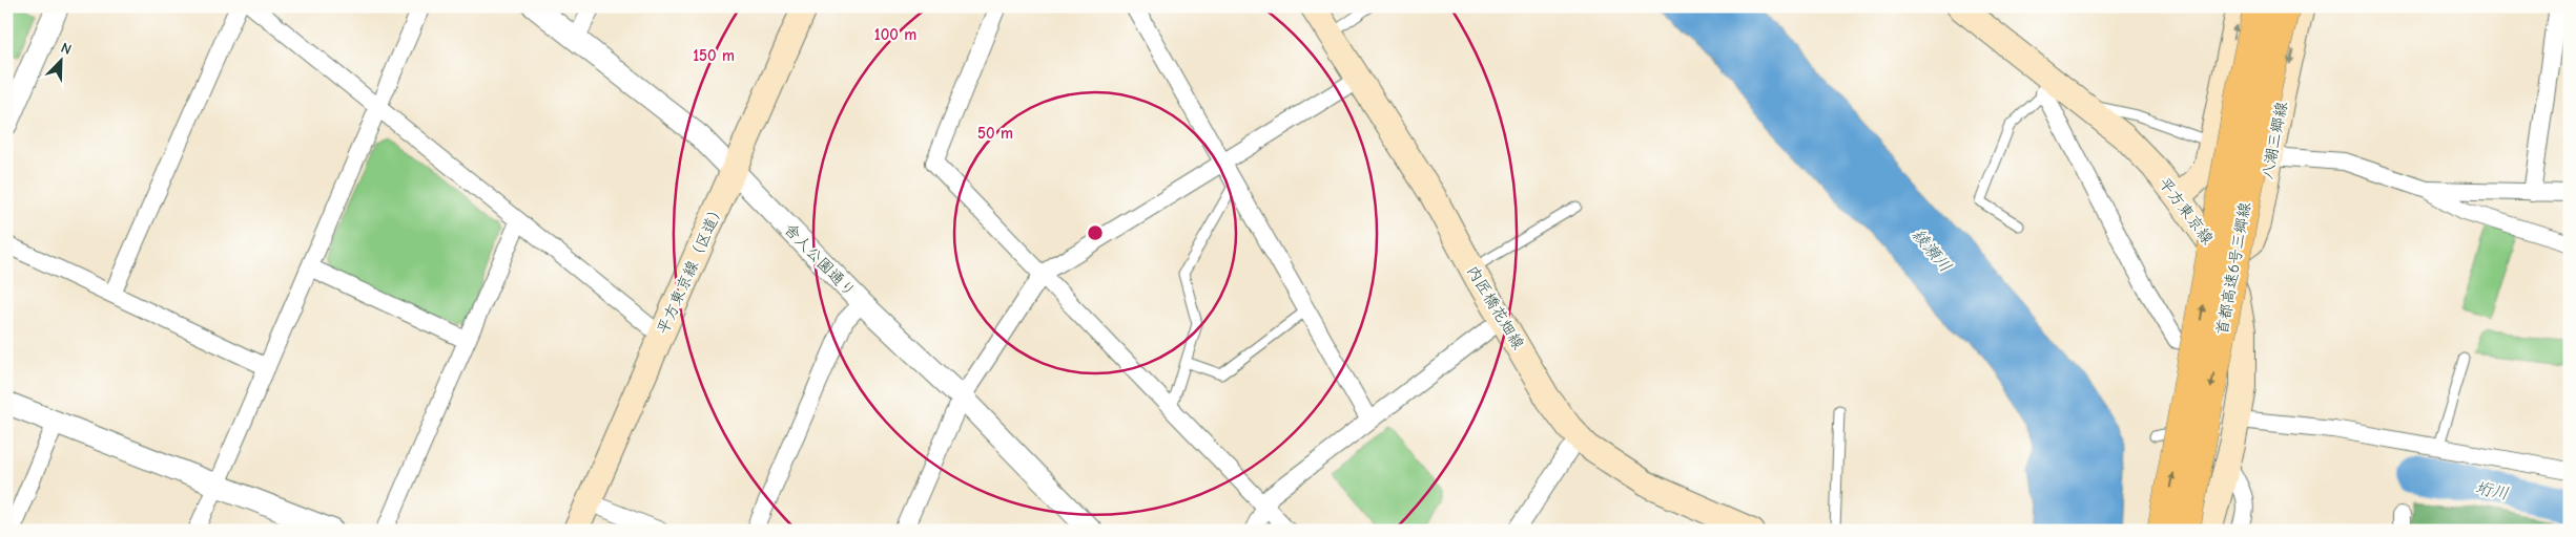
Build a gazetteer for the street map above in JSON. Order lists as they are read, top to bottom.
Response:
{
  "streets": {
    "highway": ["首都高速6号三郷線"],
    "main road": [
      "八潮三郷線",
      "平方東京線",
      "平方東京線（区道）",
      "内匠橋花畑線"
    ],
    "street": ["舎人公園通り"]
  },
  "crossings": [
    ["八潮三郷線", "平方東京線"],
    ["八潮三郷線", "首都高速6号三郷線"],
    ["舎人公園通り", "平方東京線（区道）"]
  ],
  "water": ["綾瀬川", "垳川"],
  "north": "top right",
  "rings": ["100 m", "150 m", "50 m"]
}
